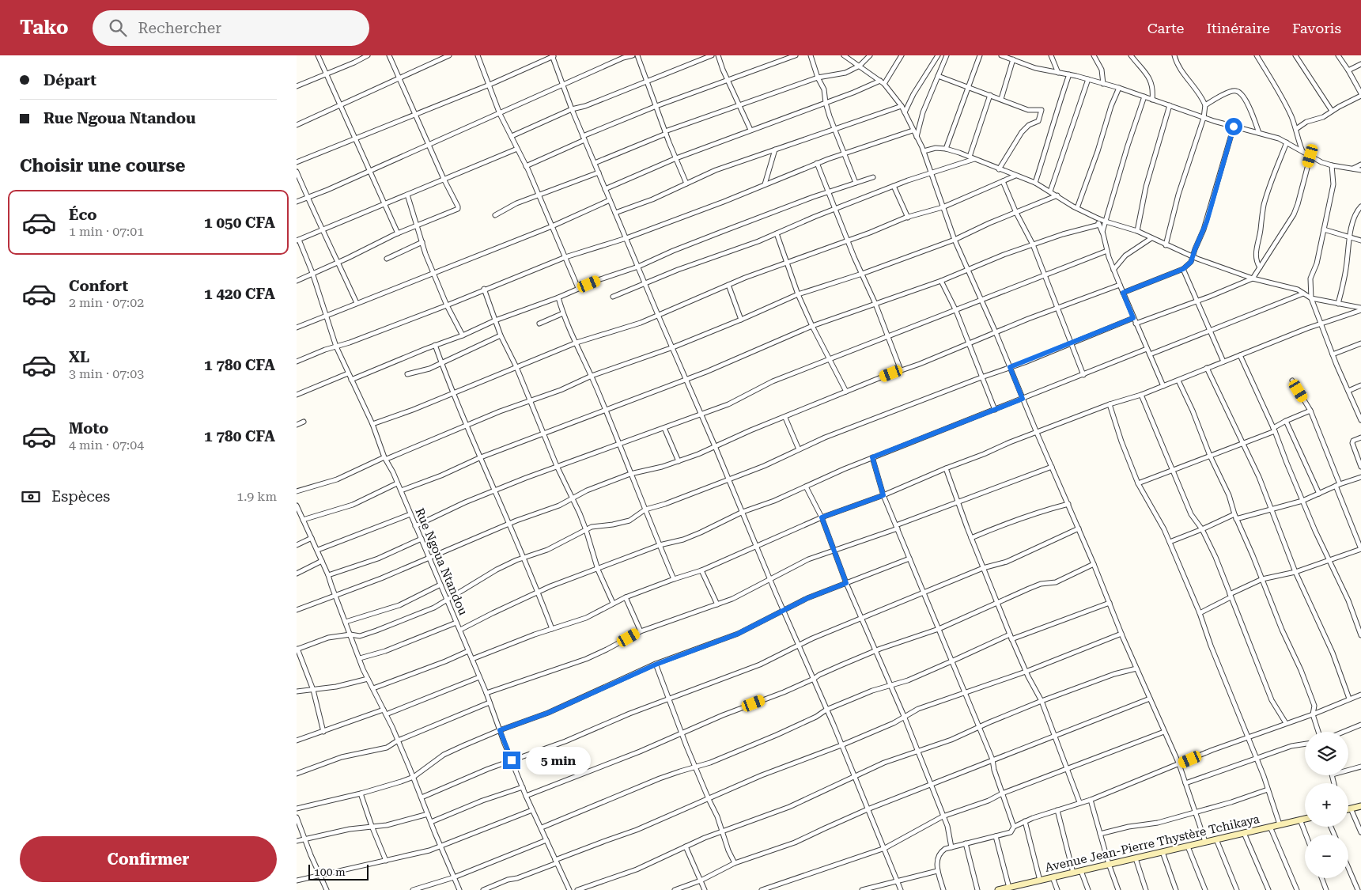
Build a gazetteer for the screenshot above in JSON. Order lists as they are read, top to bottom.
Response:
{
  "streets": {
    "street": ["Rue Ngoua Ntandou", "Avenue Jean-Pierre Thystère Tchikaya"]
  },
  "scale_bar": "100 m",
  "page": {
    "header": "Tako",
    "search": "Rechercher",
    "nav": ["Carte", "Itinéraire", "Favoris"],
    "banner": ["Départ", "Rue Ngoua Ntandou"],
    "heading": "Choisir une course",
    "list": [
      {
        "name": "Éco",
        "note": "1 min · 07:01",
        "value": "1 050 CFA"
      },
      {
        "name": "Confort",
        "note": "2 min · 07:02",
        "value": "1 420 CFA"
      },
      {
        "name": "XL",
        "note": "3 min · 07:03",
        "value": "1 780 CFA"
      },
      {
        "name": "Moto",
        "note": "4 min · 07:04",
        "value": "1 780 CFA"
      }
    ],
    "pay": ["Espèces", "1.9 km"],
    "map_buttons": ["+", "−"],
    "bubble": "5 min",
    "buttons": "Confirmer",
    "scale": "100 m"
  }
}
